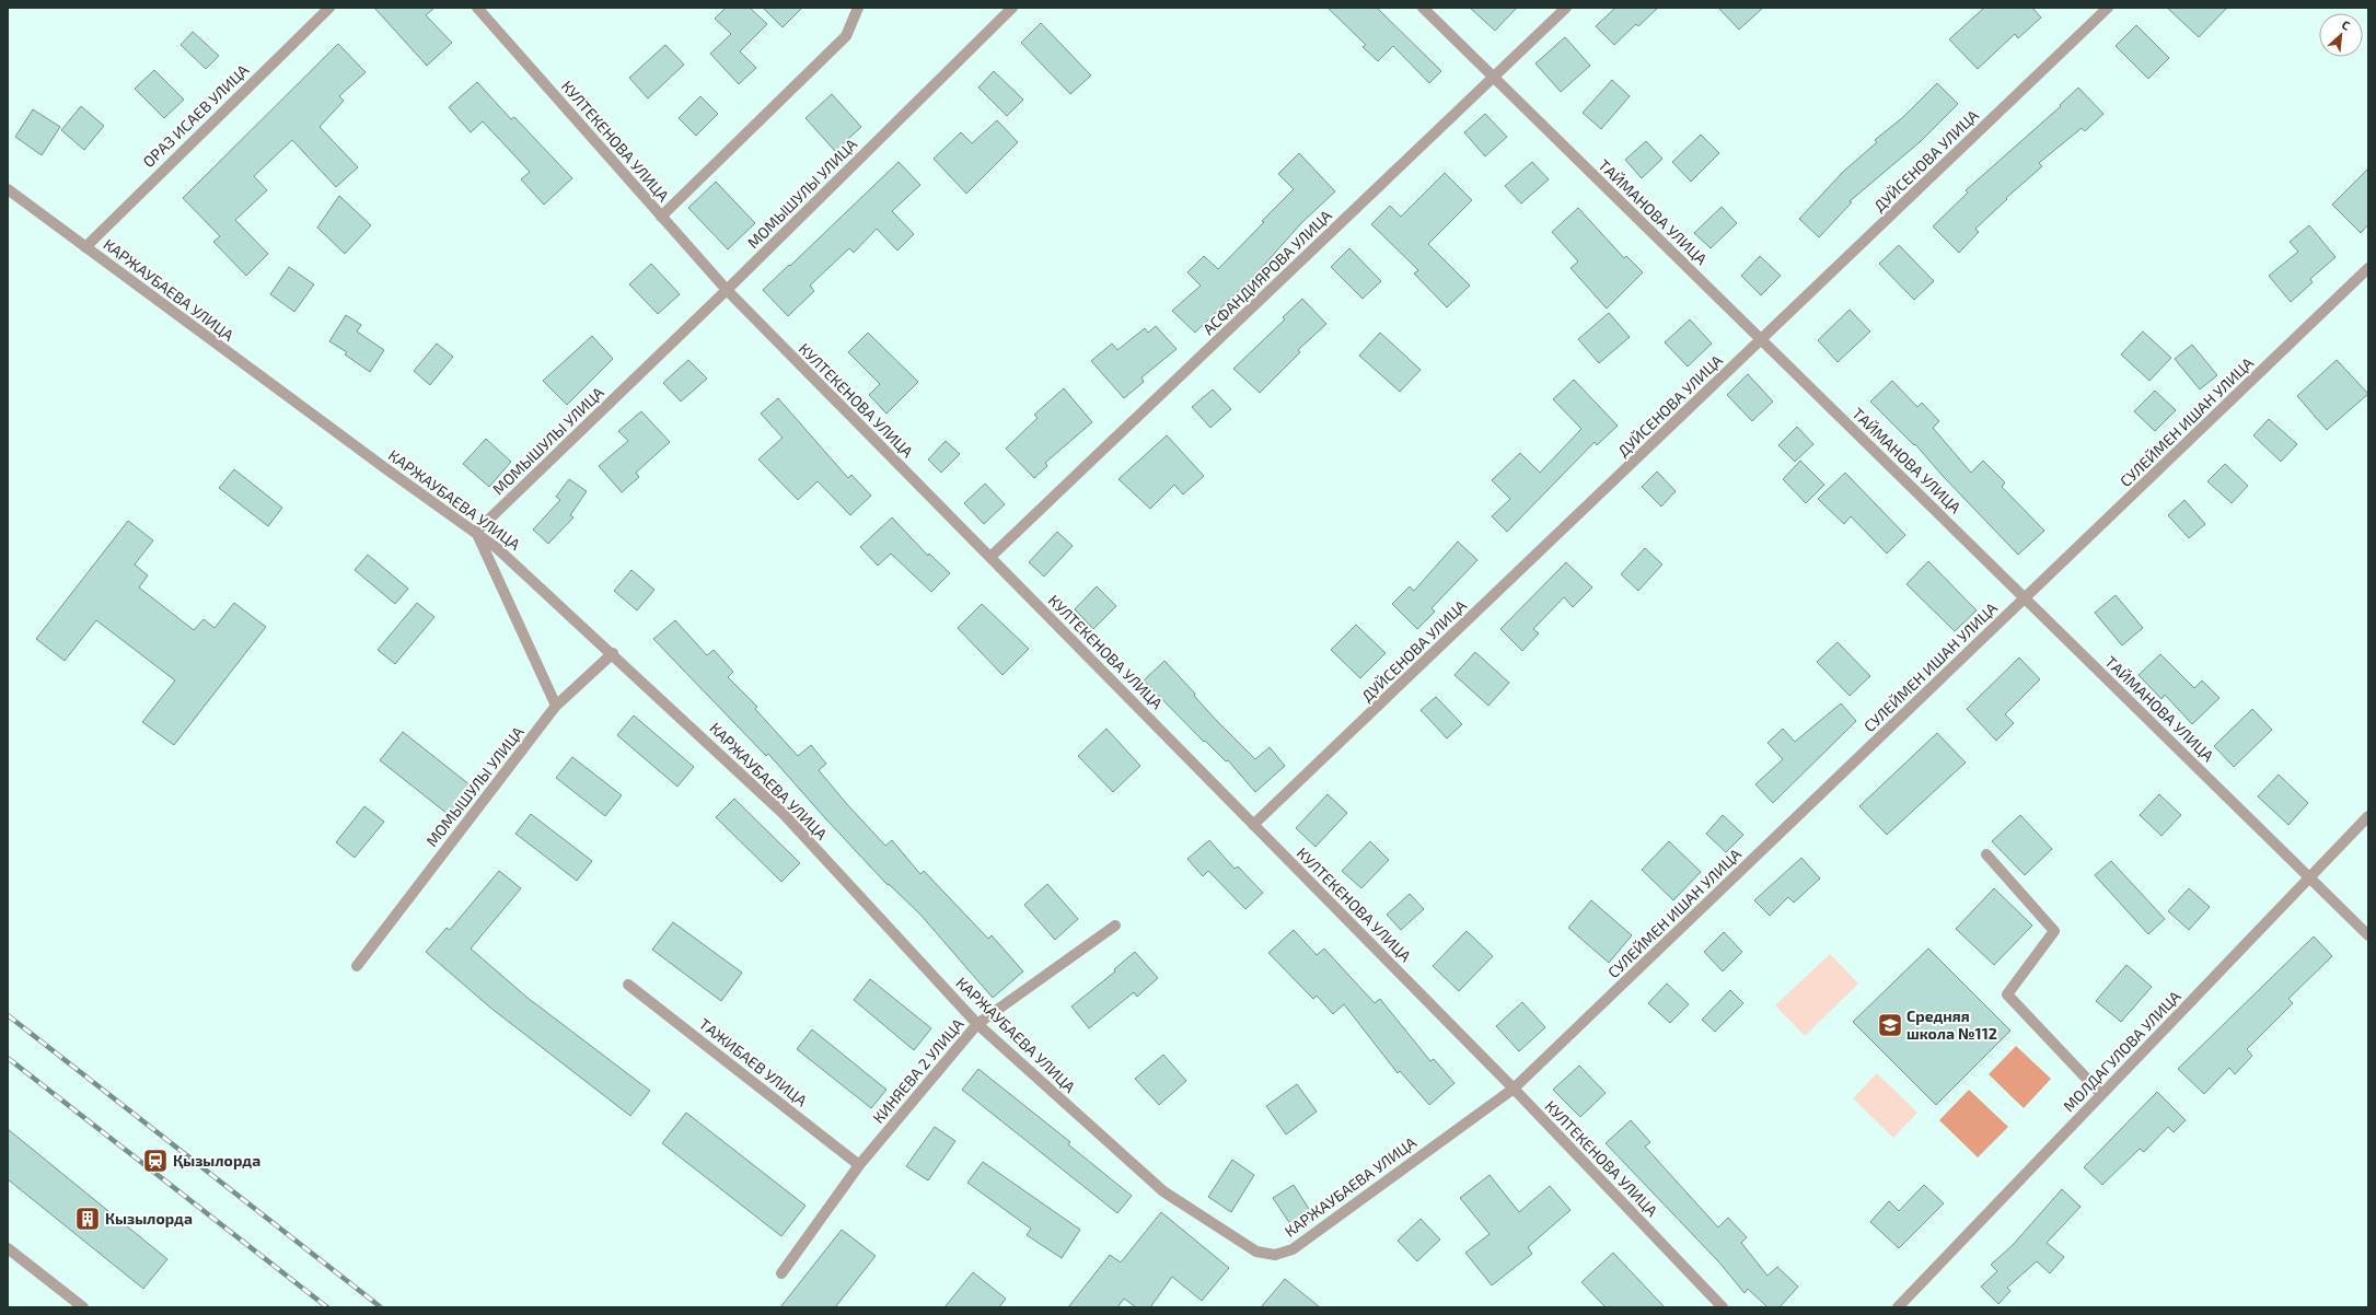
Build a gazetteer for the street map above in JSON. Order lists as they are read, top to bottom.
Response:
{
  "streets": {
    "street": [
      "ОРАЗ ИСАЕВ УЛИЦА",
      "КУЛТЕКЕНОВА УЛИЦА",
      "ДУЙСЕНОВА УЛИЦА",
      "МОМЫШУЛЫ УЛИЦА",
      "ТАЙМАНОВА УЛИЦА",
      "АСФАНДИЯРОВА УЛИЦА",
      "КАРЖАУБАЕВА УЛИЦА",
      "СУЛЕЙМЕН ИШАН УЛИЦА",
      "МОЛДАГУЛОВА УЛИЦА",
      "ТАЖИБАЕВ УЛИЦА",
      "КИНЯЕВА 2 УЛИЦА"
    ]
  },
  "crossings": [
    ["ОРАЗ ИСАЕВ УЛИЦА", "КАРЖАУБАЕВА УЛИЦА"],
    ["КУЛТЕКЕНОВА УЛИЦА", "ДУЙСЕНОВА УЛИЦА"],
    ["КУЛТЕКЕНОВА УЛИЦА", "МОМЫШУЛЫ УЛИЦА"],
    ["КУЛТЕКЕНОВА УЛИЦА", "АСФАНДИЯРОВА УЛИЦА"],
    ["КУЛТЕКЕНОВА УЛИЦА", "КАРЖАУБАЕВА УЛИЦА"],
    ["КУЛТЕКЕНОВА УЛИЦА", "СУЛЕЙМЕН ИШАН УЛИЦА"],
    ["ДУЙСЕНОВА УЛИЦА", "ТАЙМАНОВА УЛИЦА"],
    ["МОМЫШУЛЫ УЛИЦА", "КАРЖАУБАЕВА УЛИЦА"],
    ["ТАЙМАНОВА УЛИЦА", "АСФАНДИЯРОВА УЛИЦА"],
    ["ТАЙМАНОВА УЛИЦА", "СУЛЕЙМЕН ИШАН УЛИЦА"],
    ["ТАЙМАНОВА УЛИЦА", "МОЛДАГУЛОВА УЛИЦА"],
    ["КАРЖАУБАЕВА УЛИЦА", "СУЛЕЙМЕН ИШАН УЛИЦА"],
    ["КАРЖАУБАЕВА УЛИЦА", "КИНЯЕВА 2 УЛИЦА"],
    ["ТАЖИБАЕВ УЛИЦА", "КИНЯЕВА 2 УЛИЦА"]
  ],
  "places": {
    "school or university": ["Средняя школа №112"],
    "station": ["Қызылорда"],
    "building": ["Кызылорда"]
  },
  "north": "top right"
}
